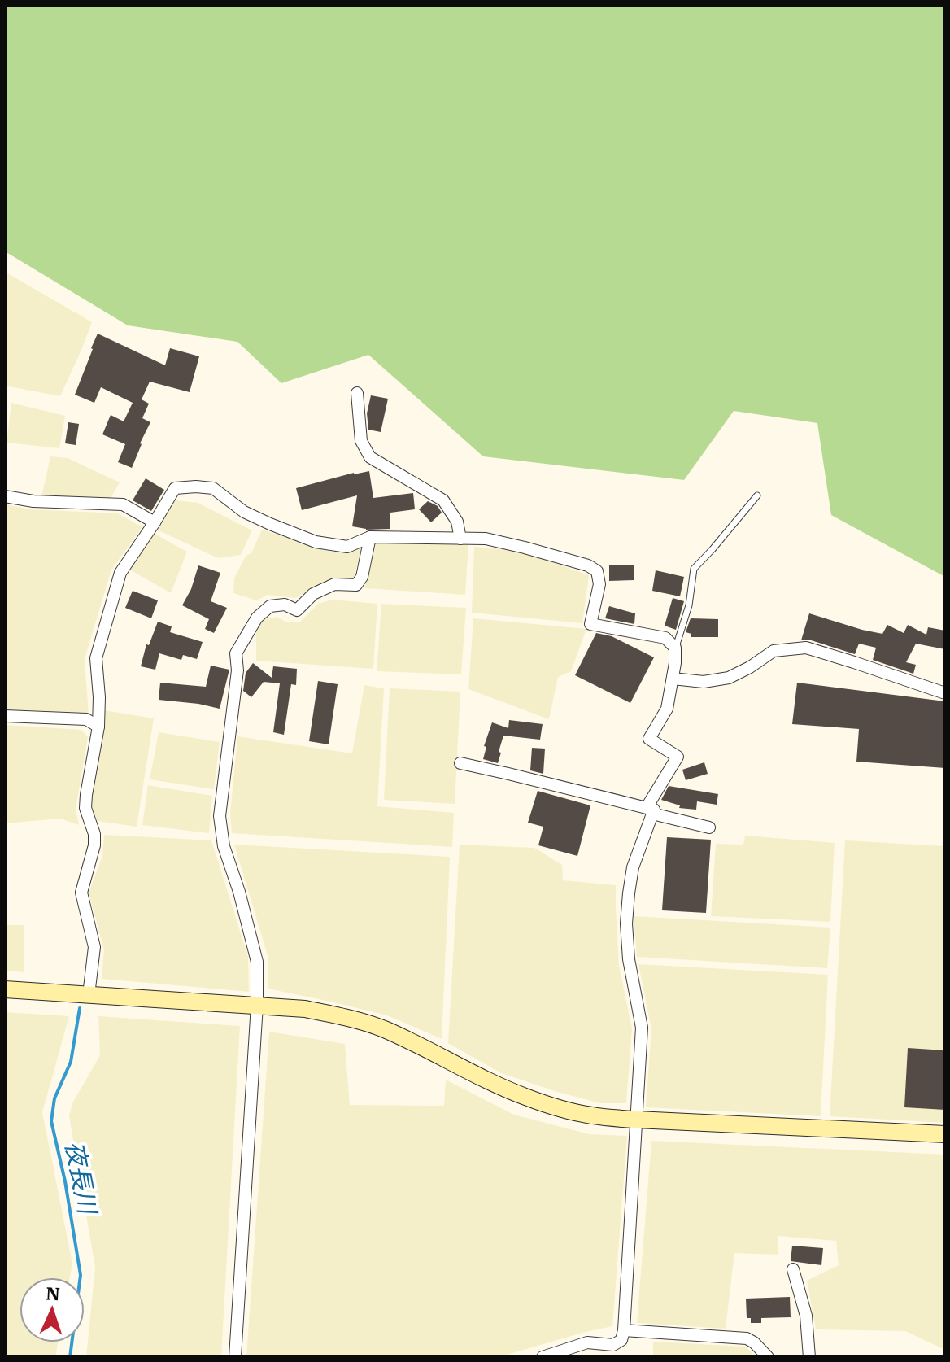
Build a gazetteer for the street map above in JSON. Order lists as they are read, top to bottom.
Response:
{
  "water": ["夜長川"],
  "north": "top"
}
